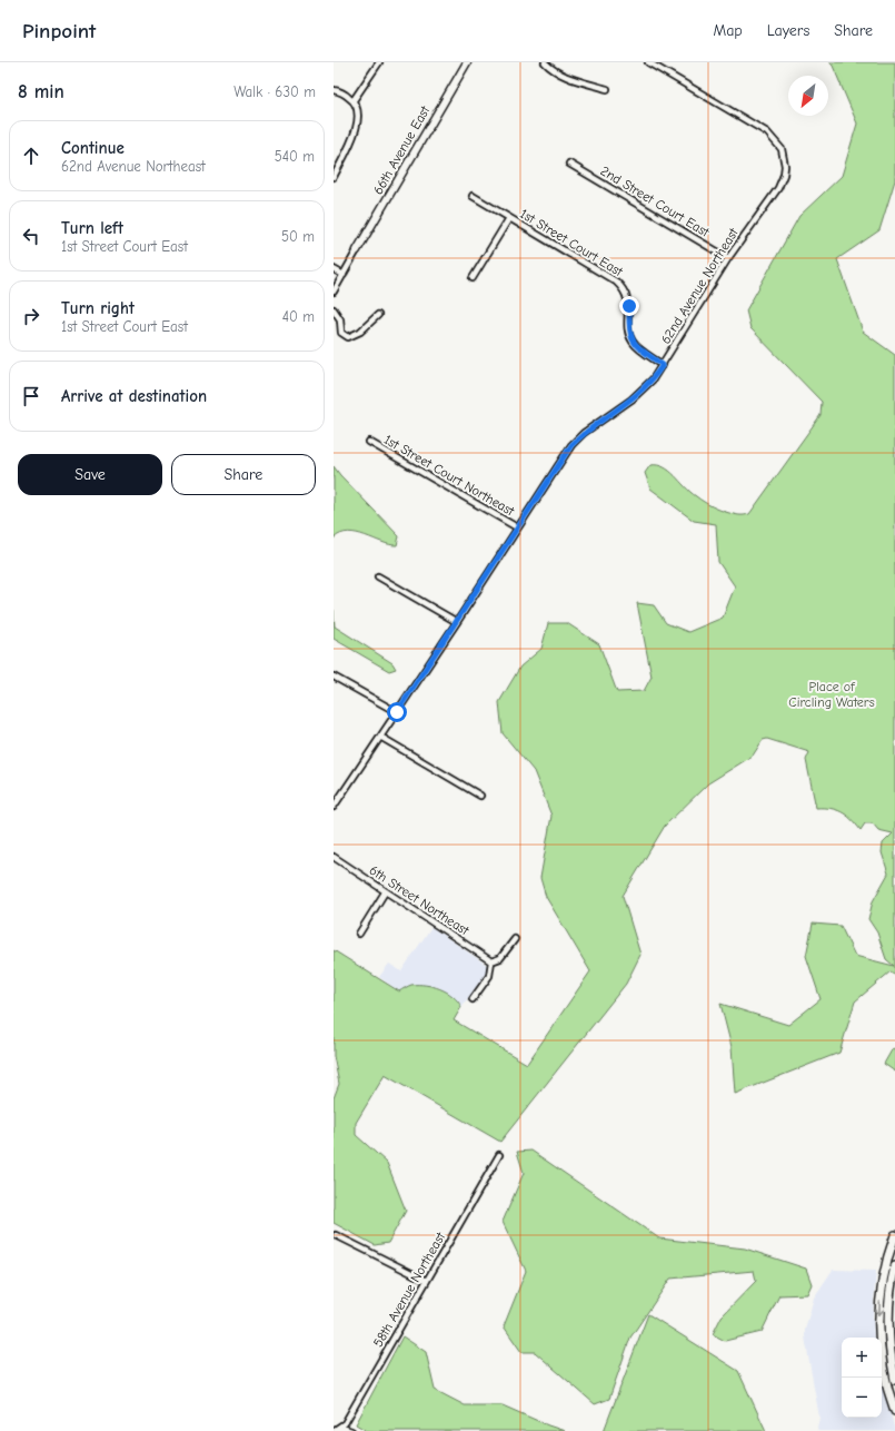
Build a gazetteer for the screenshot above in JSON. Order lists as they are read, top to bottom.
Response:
{
  "streets": {
    "street": [
      "66th Avenue East",
      "2nd Street Court East",
      "1st Street Court East",
      "62nd Avenue Northeast",
      "1st Street Court Northeast",
      "6th Street Northeast",
      "58th Avenue Northeast"
    ]
  },
  "crossings": [
    ["2nd Street Court East", "62nd Avenue Northeast"],
    ["1st Street Court East", "62nd Avenue Northeast"],
    ["62nd Avenue Northeast", "1st Street Court Northeast"]
  ],
  "parks": ["Place of Circling Waters"],
  "north": "bottom left",
  "page": {
    "header": "Pinpoint",
    "nav": ["Map", "Layers", "Share"],
    "heading": ["8 min", "Walk · 630 m"],
    "list": [
      ["Continue", "62nd Avenue Northeast", "540 m"],
      ["Turn left", "1st Street Court East", "50 m"],
      ["Turn right", "1st Street Court East", "40 m"],
      "Arrive at destination"
    ],
    "buttons": ["Save", "Share"],
    "map_buttons": ["+", "−"]
  }
}
